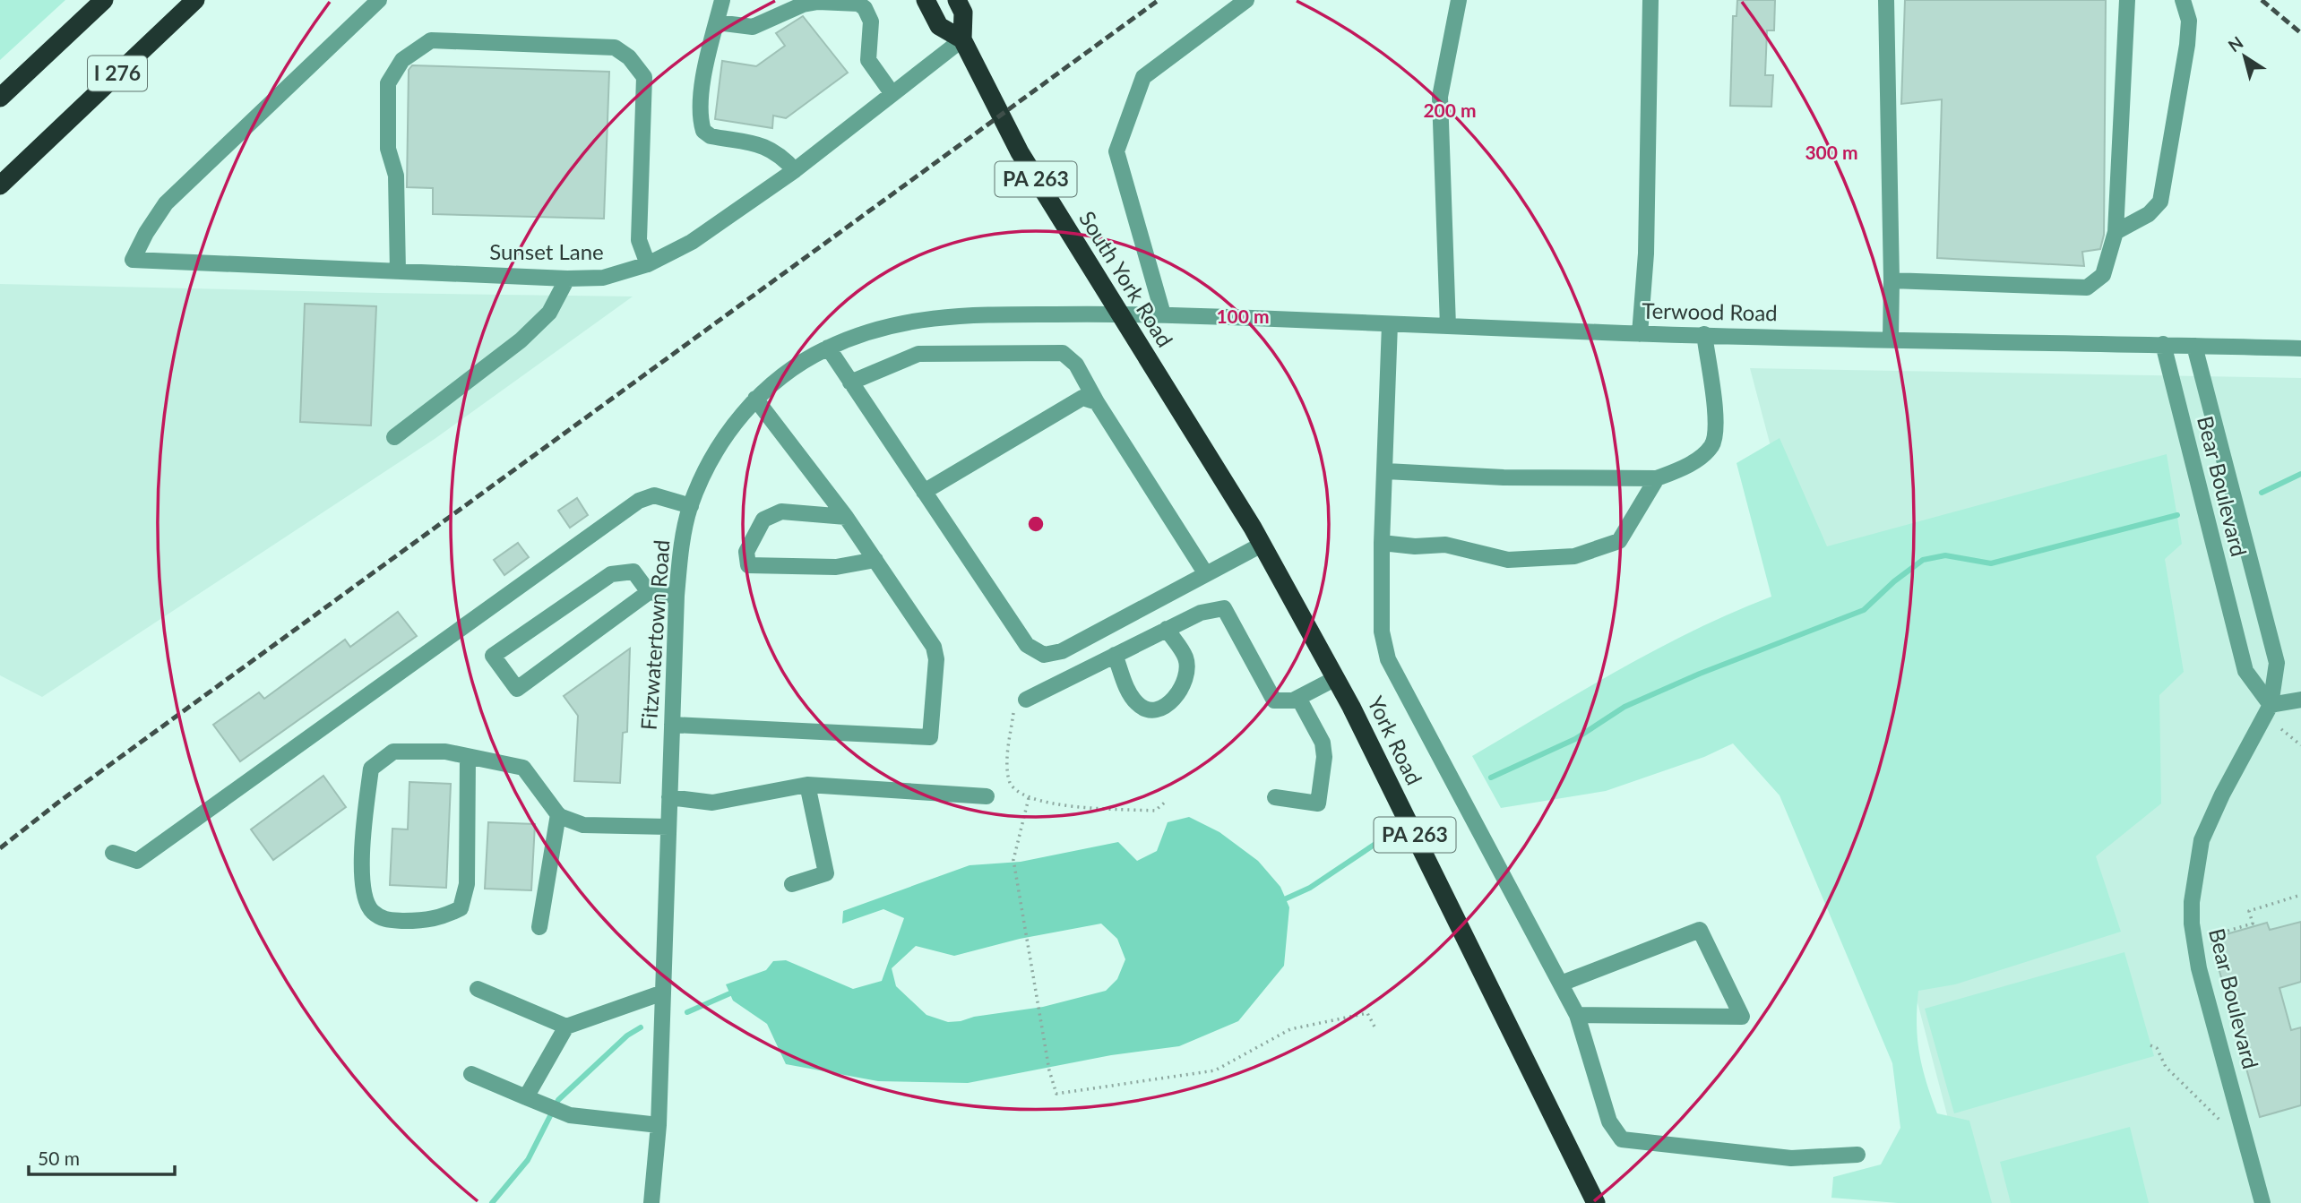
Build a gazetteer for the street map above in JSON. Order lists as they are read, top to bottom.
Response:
{
  "streets": {
    "highway": [
      "I 276",
      "PA 263",
      "South York Road",
      "York Road"
    ],
    "street": [
      "Sunset Lane",
      "Terwood Road",
      "Bear Boulevard",
      "Fitzwatertown Road"
    ]
  },
  "crossings": [
    ["Sunset Lane", "South York Road"],
    ["South York Road", "Terwood Road"],
    ["South York Road", "Fitzwatertown Road"],
    ["South York Road", "York Road"],
    ["Terwood Road", "Bear Boulevard"],
    ["Terwood Road", "Fitzwatertown Road"]
  ],
  "scale_bar": "50 m",
  "north": "top left",
  "rings": ["200 m", "300 m", "100 m"]
}
